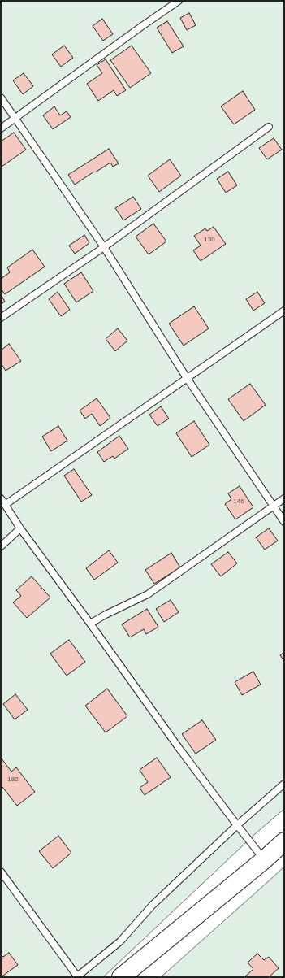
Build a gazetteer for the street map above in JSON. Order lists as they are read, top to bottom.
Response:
{
  "house_numbers": ["130", "146", "182"]
}
